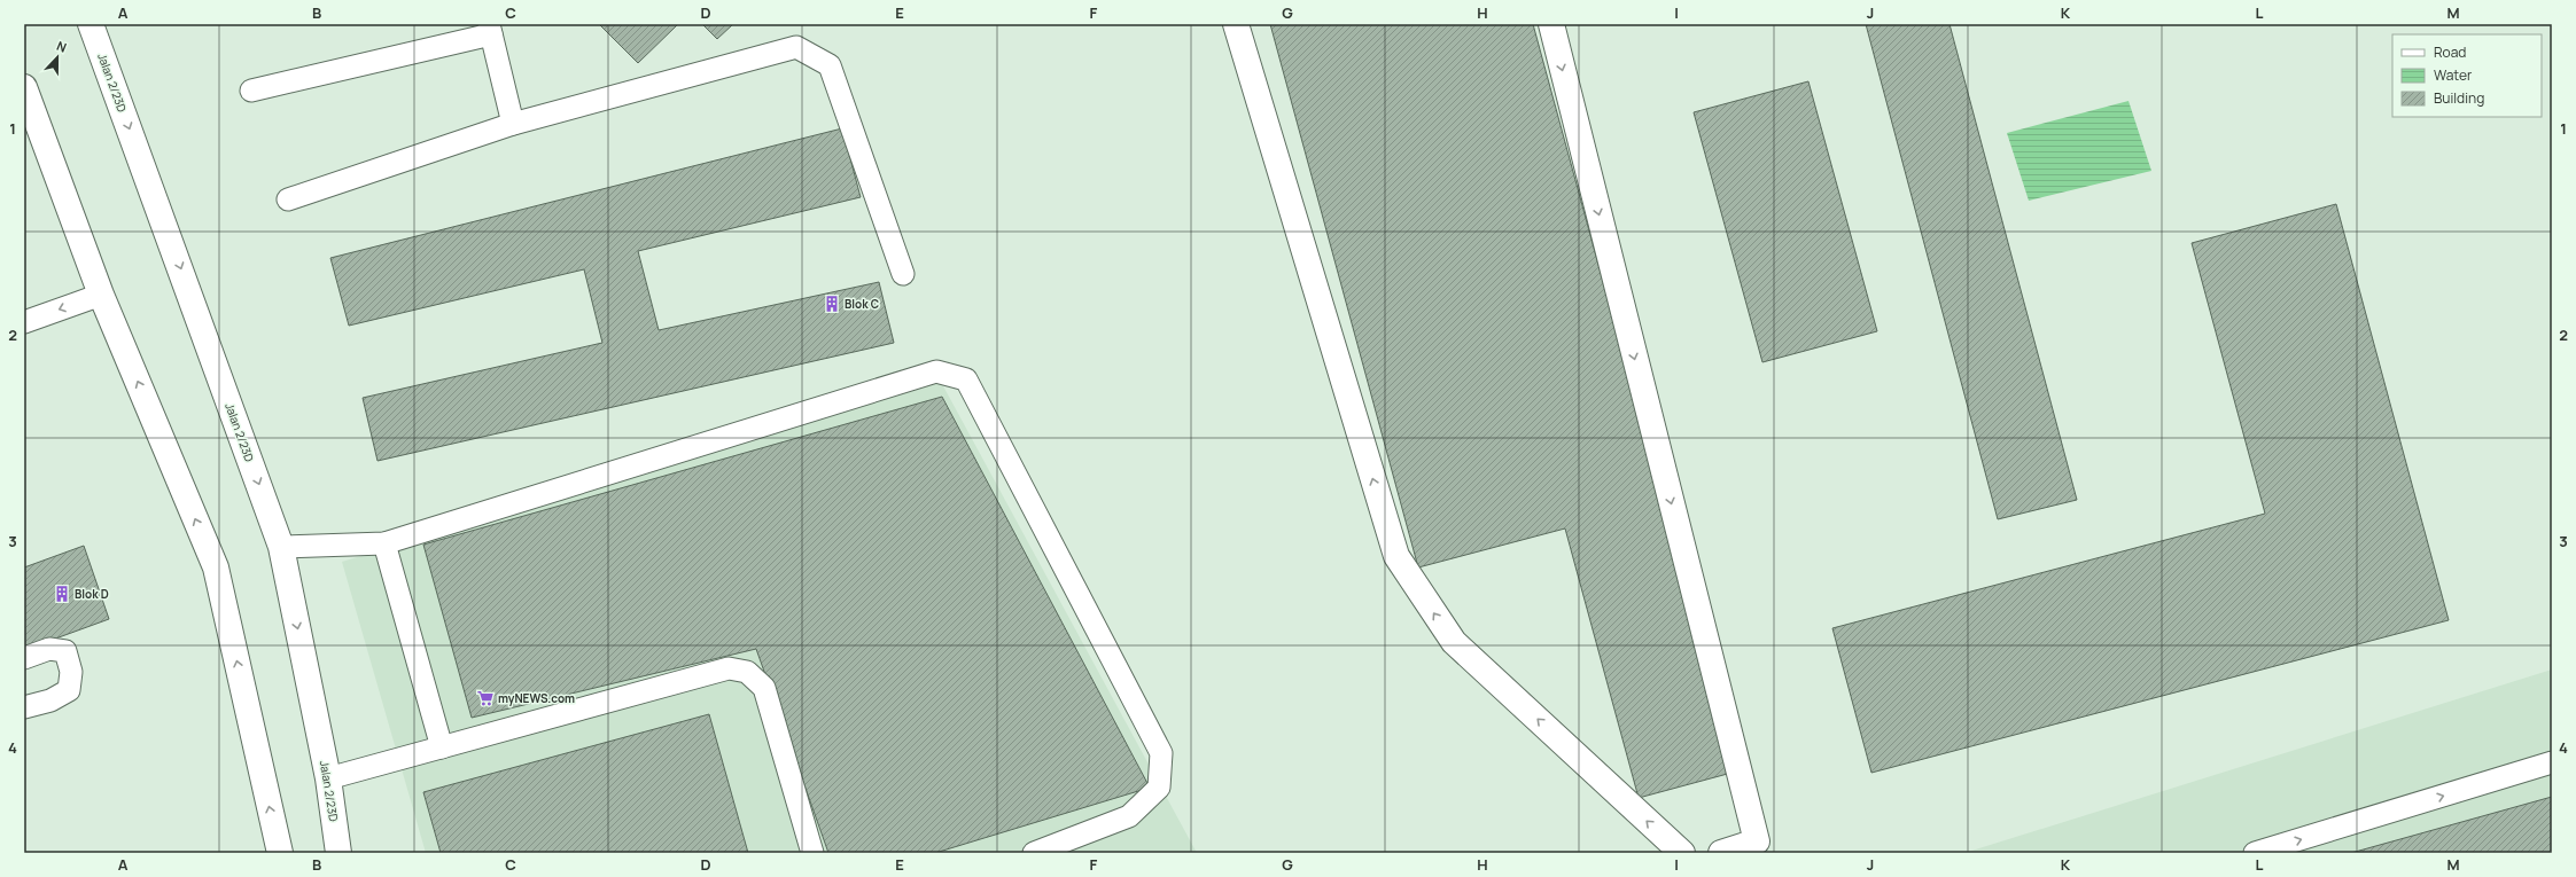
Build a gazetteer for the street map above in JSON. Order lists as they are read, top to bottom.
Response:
{
  "streets": {
    "street": ["Jalan 2/23D"]
  },
  "places": {
    "building": ["Blok C", "Blok D"],
    "supermarket": ["myNEWS.com"]
  },
  "legend": ["Road", "Water", "Building"],
  "north": "top",
  "grid": {
    "columns": [
      "A",
      "B",
      "C",
      "D",
      "E",
      "F",
      "G",
      "H",
      "I",
      "J",
      "K",
      "L",
      "M"
    ],
    "rows": [
      "1",
      "2",
      "3",
      "4"
    ]
  }
}
